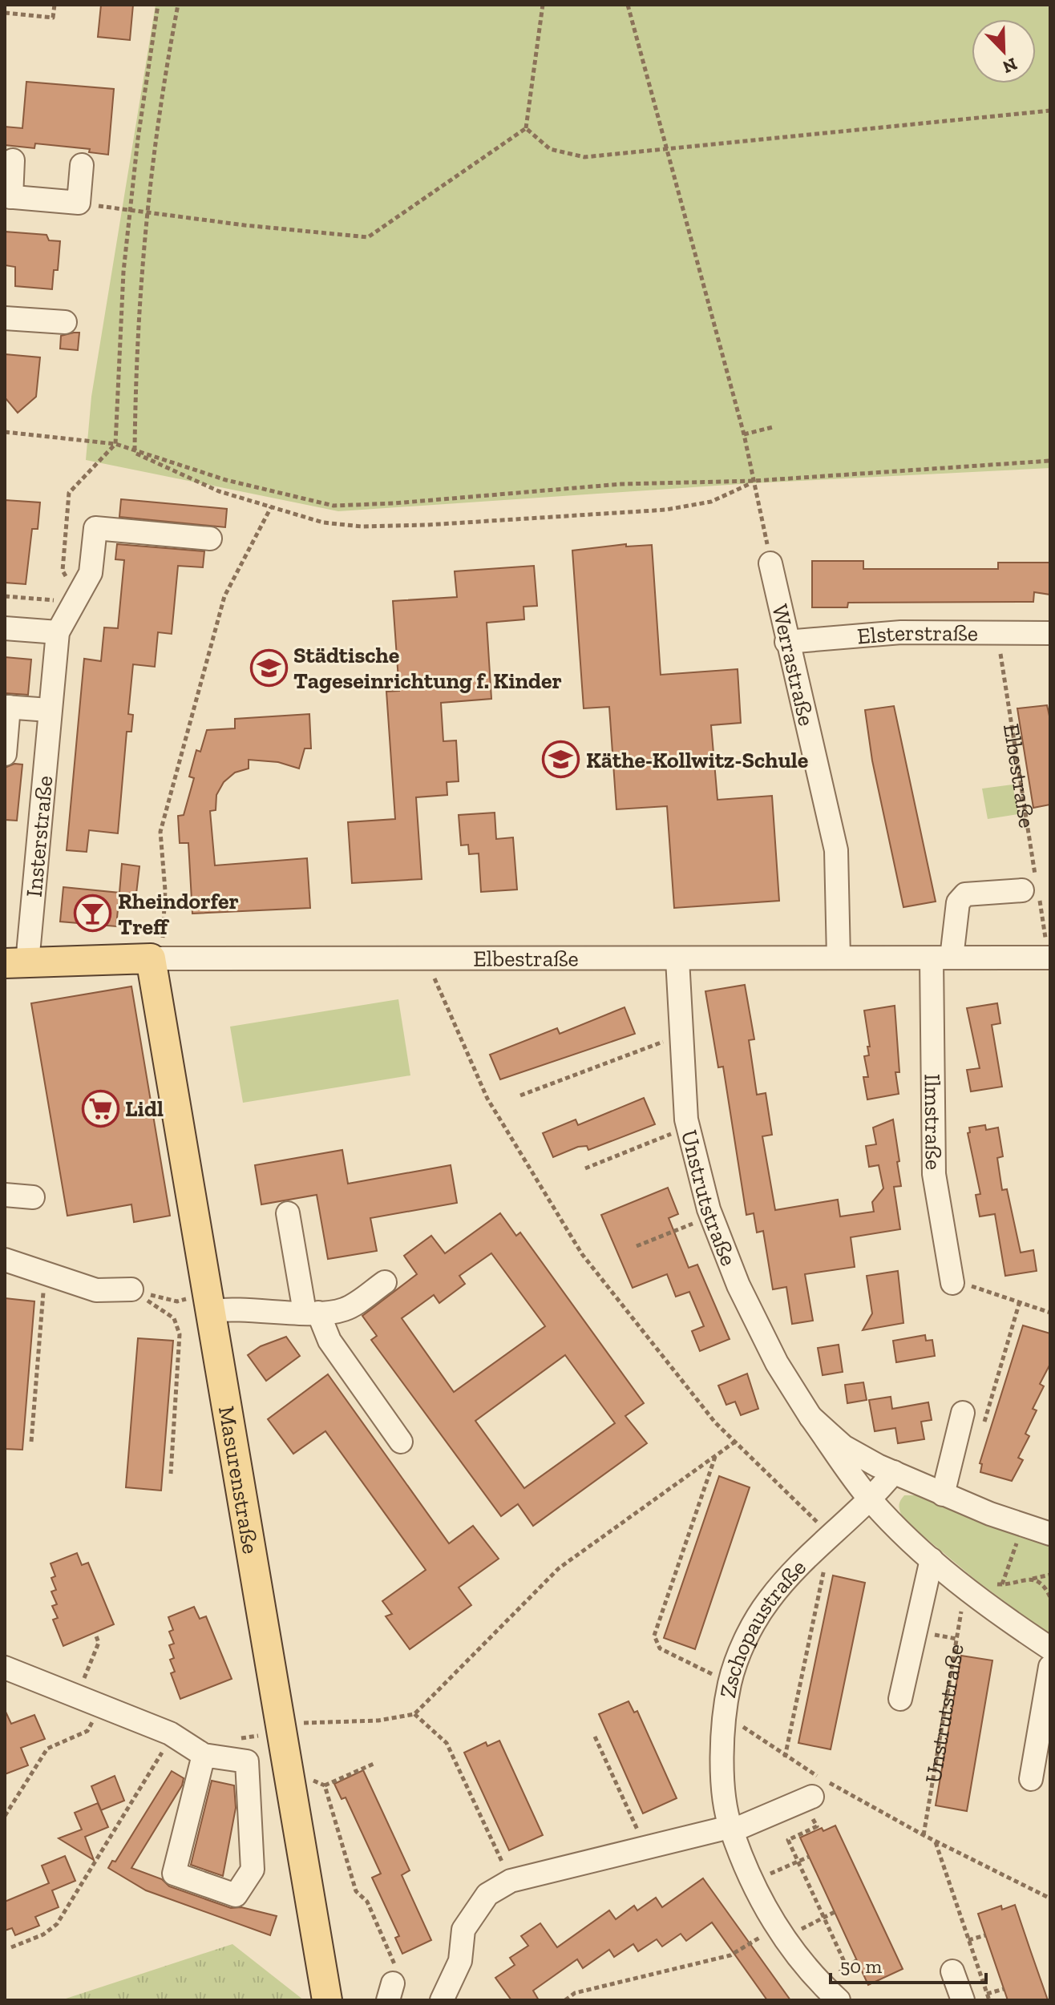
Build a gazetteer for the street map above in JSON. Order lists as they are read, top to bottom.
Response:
{
  "streets": {
    "main road": ["Elbestraße", "Masurenstraße"],
    "street": [
      "Elsterstraße",
      "Werrastraße",
      "Insterstraße",
      "Ilmstraße",
      "Unstrutstraße",
      "Zschopaustraße"
    ]
  },
  "crossings": [
    ["Elsterstraße", "Werrastraße"],
    ["Elsterstraße", "Elbestraße"],
    ["Werrastraße", "Elbestraße"],
    ["Elbestraße", "Insterstraße"],
    ["Elbestraße", "Ilmstraße"],
    ["Elbestraße", "Unstrutstraße"],
    ["Elbestraße", "Masurenstraße"],
    ["Unstrutstraße", "Zschopaustraße"]
  ],
  "places": {
    "school or university": ["Städtische Tageseinrichtung f. Kinder", "Käthe-Kollwitz-Schule"],
    "bar": ["Rheindorfer Treff"],
    "supermarket": ["Lidl"]
  },
  "scale_bar": "50 m",
  "north": "bottom right"
}
